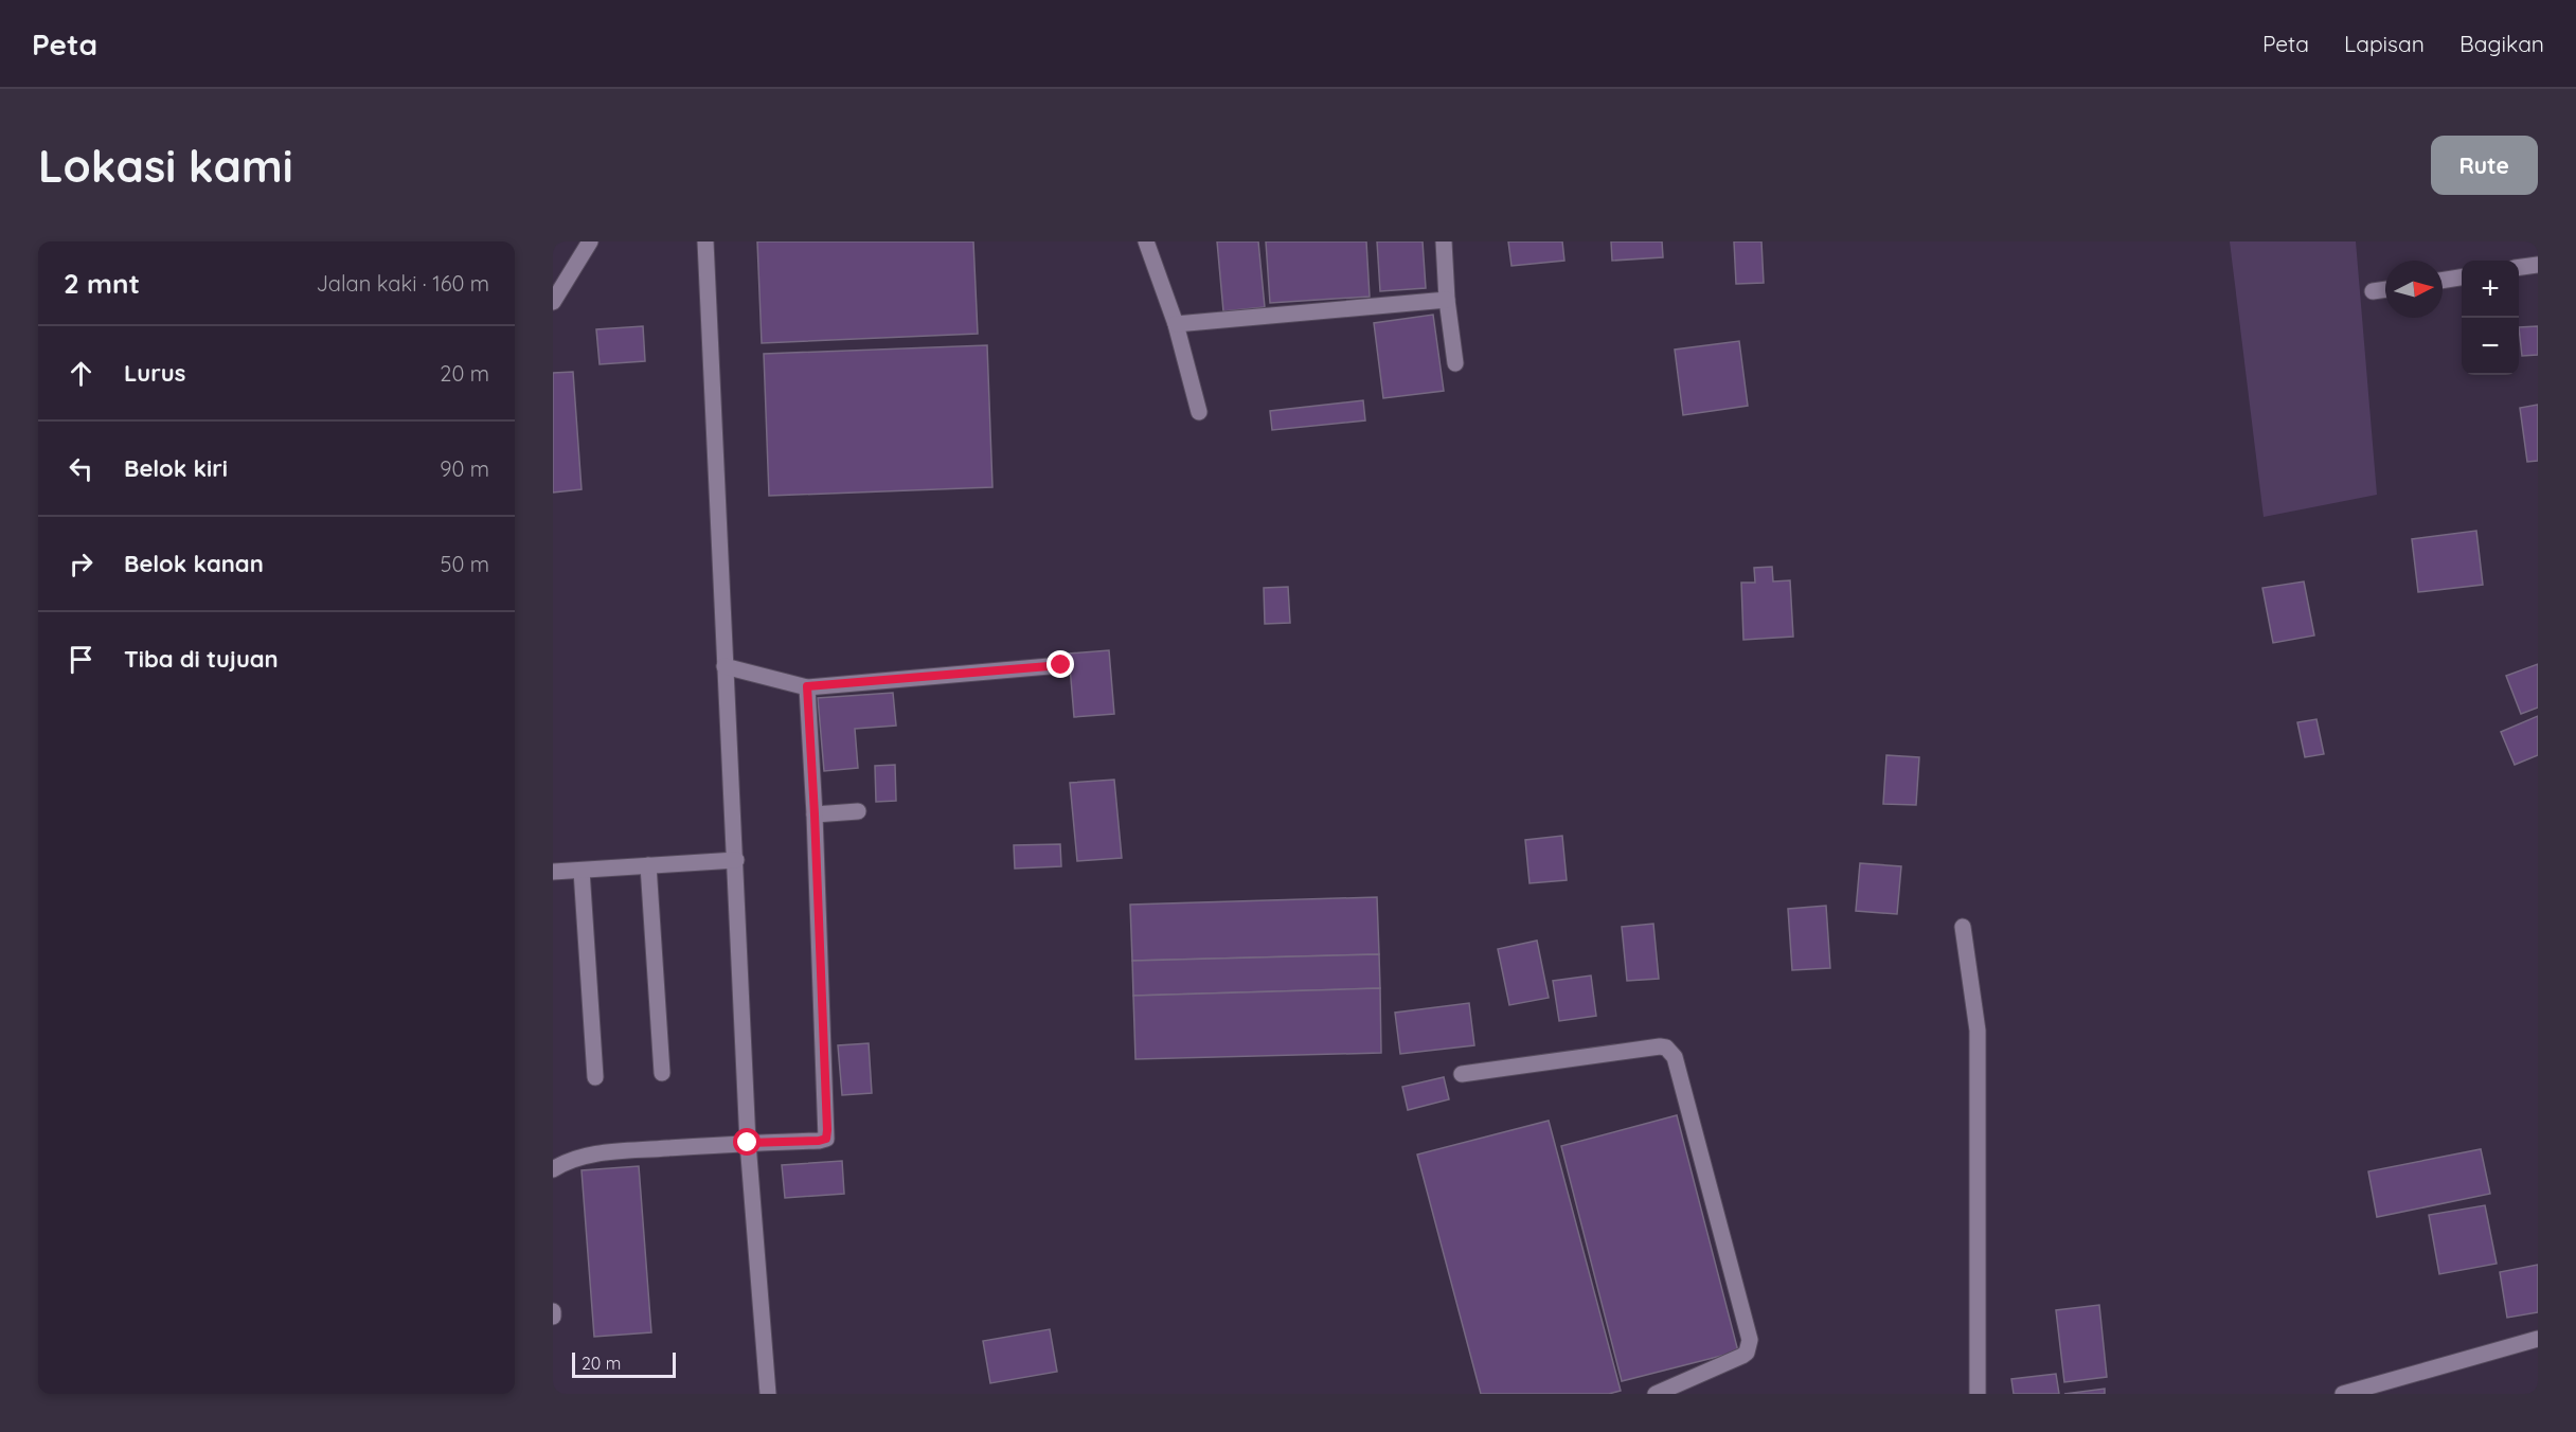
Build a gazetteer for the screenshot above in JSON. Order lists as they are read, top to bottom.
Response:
{
  "scale_bar": "20 m",
  "north": "right",
  "page": {
    "header": "Peta",
    "nav": ["Peta", "Lapisan", "Bagikan"],
    "buttons": "Rute",
    "title": "Lokasi kami",
    "heading": ["2 mnt", "Jalan kaki · 160 m"],
    "map_buttons": ["+", "−"],
    "list": [
      ["Lurus", "20 m"],
      ["Belok kiri", "90 m"],
      ["Belok kanan", "50 m"],
      "Tiba di tujuan"
    ],
    "scale": "20 m"
  }
}
